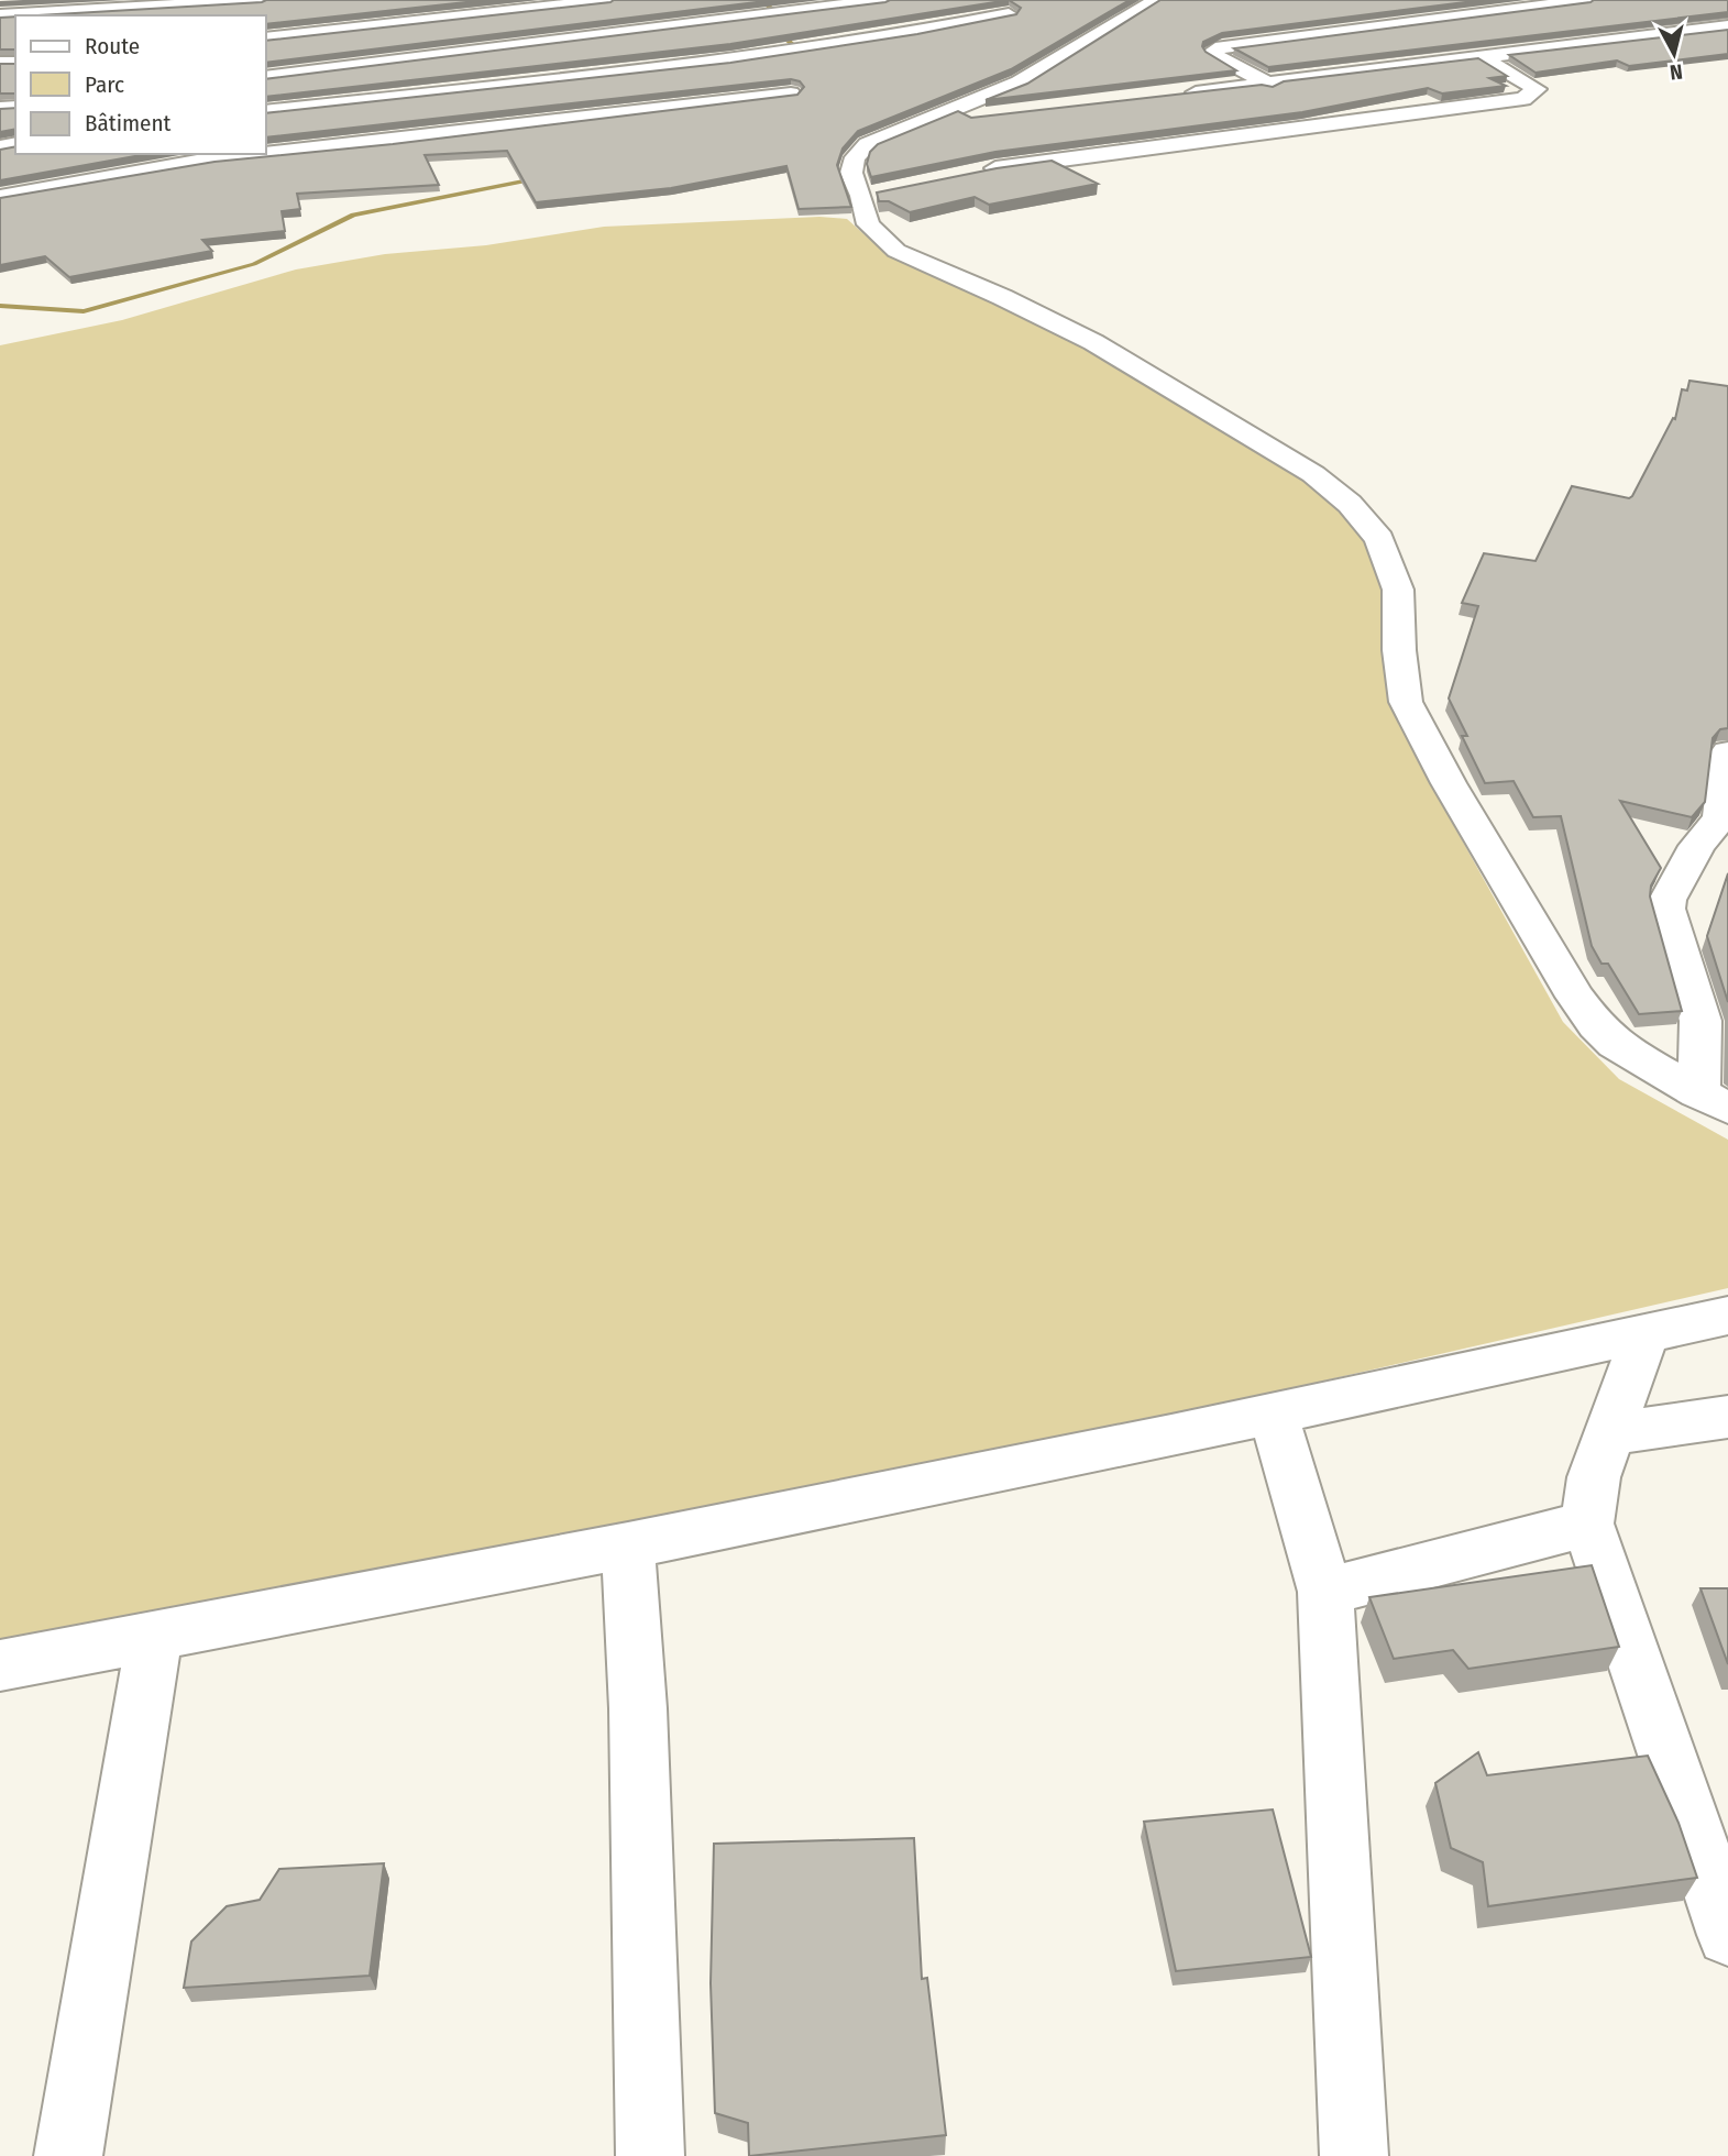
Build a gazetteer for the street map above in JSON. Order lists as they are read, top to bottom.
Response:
{
  "legend": ["Route", "Parc", "Bâtiment"],
  "north": "bottom"
}
